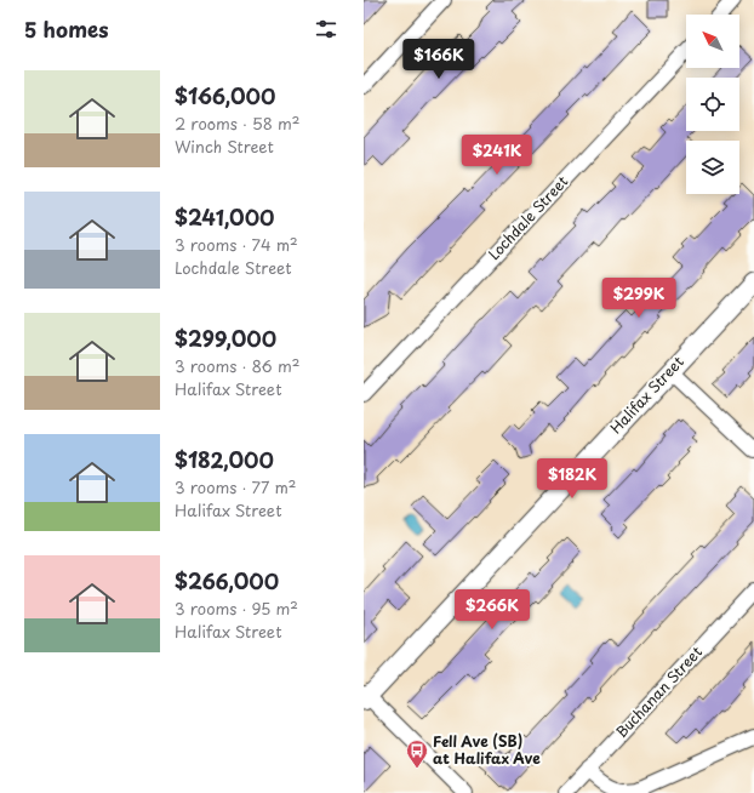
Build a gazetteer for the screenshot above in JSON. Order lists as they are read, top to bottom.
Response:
{
  "streets": {
    "street": ["Lochdale Street", "Halifax Street", "Buchanan Street"]
  },
  "places": {
    "bus stop": ["Fell Ave (SB) at Halifax Ave"]
  },
  "north": "top left",
  "page": {
    "heading": "5 homes",
    "price": [
      "$166K",
      "$241K",
      "$299K",
      "$182K",
      "$266K"
    ],
    "list": [
      {
        "name": "$166,000",
        "note": "2 rooms · 58 m² · Winch Street"
      },
      {
        "name": "$241,000",
        "note": "3 rooms · 74 m² · Lochdale Street"
      },
      {
        "name": "$299,000",
        "note": "3 rooms · 86 m² · Halifax Street"
      },
      {
        "name": "$182,000",
        "note": "3 rooms · 77 m² · Halifax Street"
      },
      {
        "name": "$266,000",
        "note": "3 rooms · 95 m² · Halifax Street"
      }
    ]
  }
}
